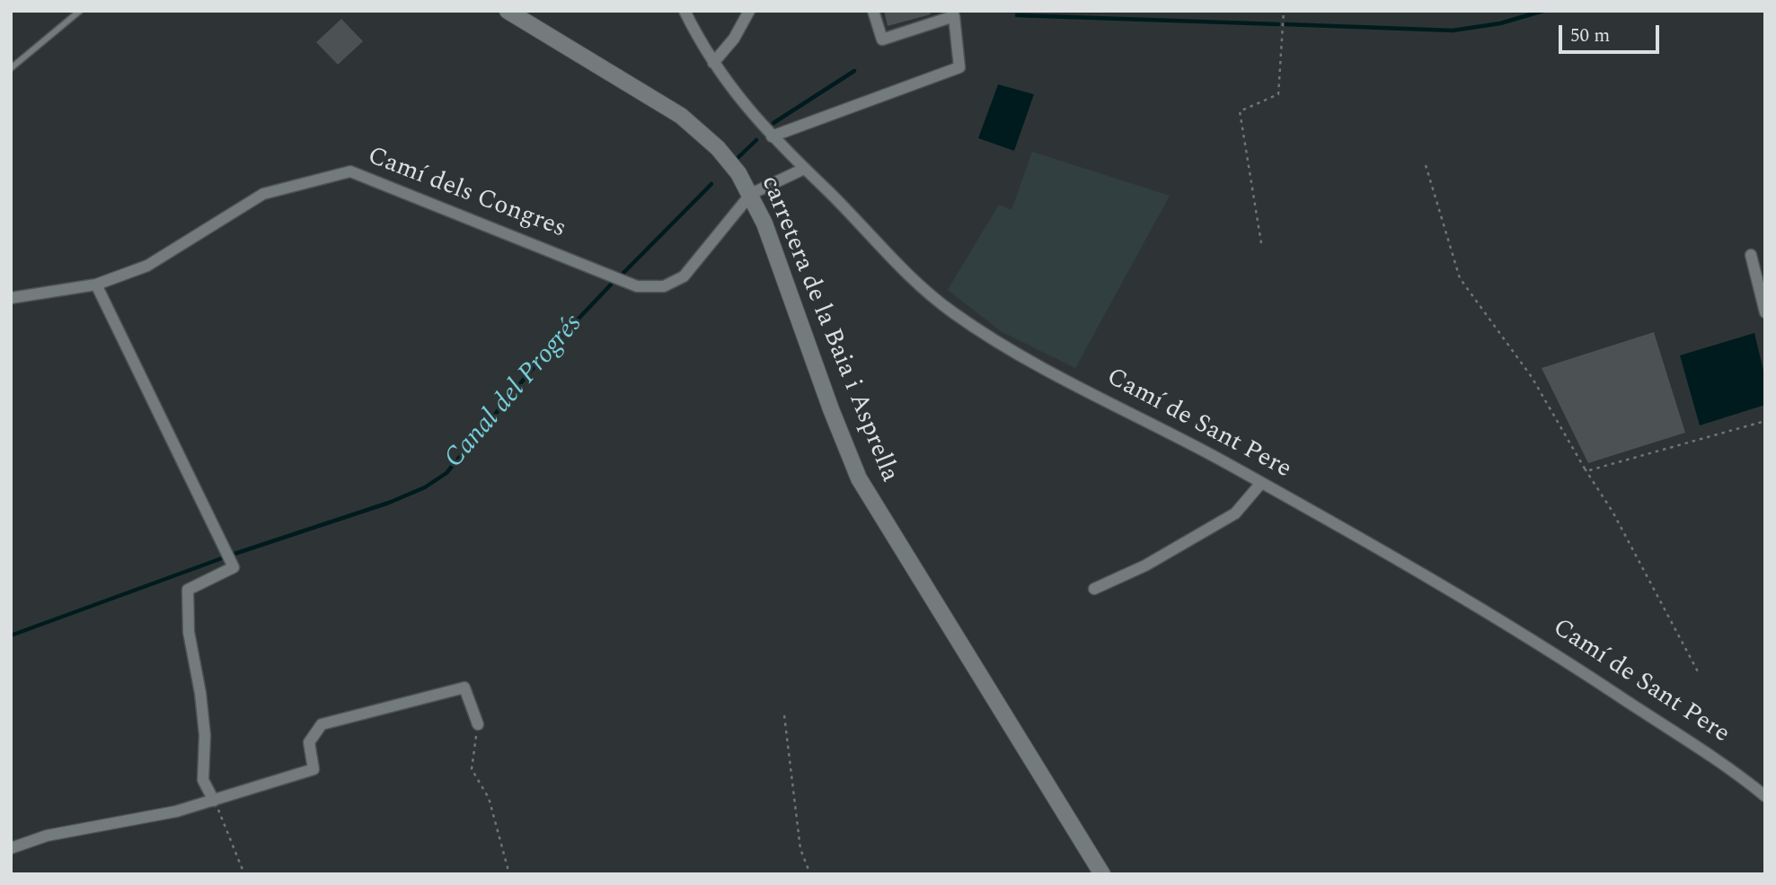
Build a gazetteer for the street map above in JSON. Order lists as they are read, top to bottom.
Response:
{
  "streets": {
    "main road": ["carretera de la Baia i Asprella"],
    "street": ["Camí dels Congres", "Camí de Sant Pere"]
  },
  "crossings": [
    ["Camí dels Congres", "carretera de la Baia i Asprella"],
    ["Camí dels Congres", "Camí de Sant Pere"]
  ],
  "water": ["Canal del Progrés"],
  "scale_bar": "50 m"
}
